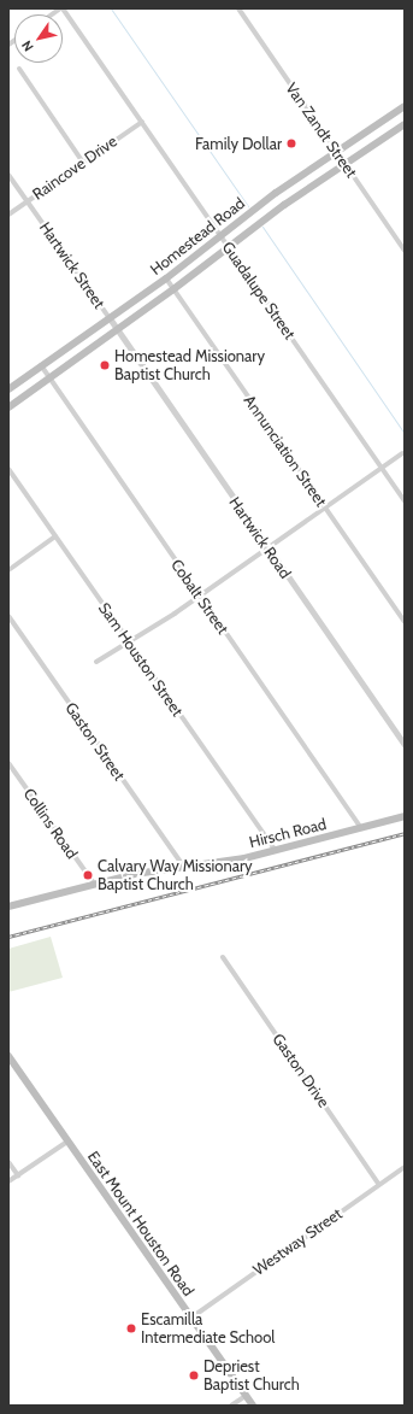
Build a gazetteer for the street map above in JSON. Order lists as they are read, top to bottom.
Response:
{
  "streets": {
    "main road": ["Homestead Road", "Hirsch Road", "East Mount Houston Road"],
    "street": [
      "Van Zandt Street",
      "Raincove Drive",
      "Hartwick Street",
      "Guadalupe Street",
      "Annunciation Street",
      "Hartwick Road",
      "Cobalt Street",
      "Sam Houston Street",
      "Gaston Street",
      "Collins Road",
      "Gaston Drive",
      "Westway Street"
    ]
  },
  "crossings": [
    ["Van Zandt Street", "Homestead Road"],
    ["Raincove Drive", "Hartwick Street"],
    ["Raincove Drive", "Guadalupe Street"],
    ["Homestead Road", "Hartwick Street"],
    ["Homestead Road", "Guadalupe Street"],
    ["Homestead Road", "Annunciation Street"],
    ["Homestead Road", "Hartwick Road"],
    ["Homestead Road", "Cobalt Street"],
    ["Hartwick Street", "Hartwick Road"],
    ["Cobalt Street", "Hirsch Road"],
    ["Sam Houston Street", "Hirsch Road"],
    ["Gaston Street", "Hirsch Road"],
    ["Collins Road", "Hirsch Road"],
    ["Gaston Drive", "Westway Street"],
    ["East Mount Houston Road", "Westway Street"]
  ],
  "places": [
    "Family Dollar",
    "Homestead Missionary Baptist Church",
    "Calvary Way Missionary Baptist Church",
    "Escamilla Intermediate School",
    "Depriest Baptist Church"
  ],
  "north": "bottom left"
}
